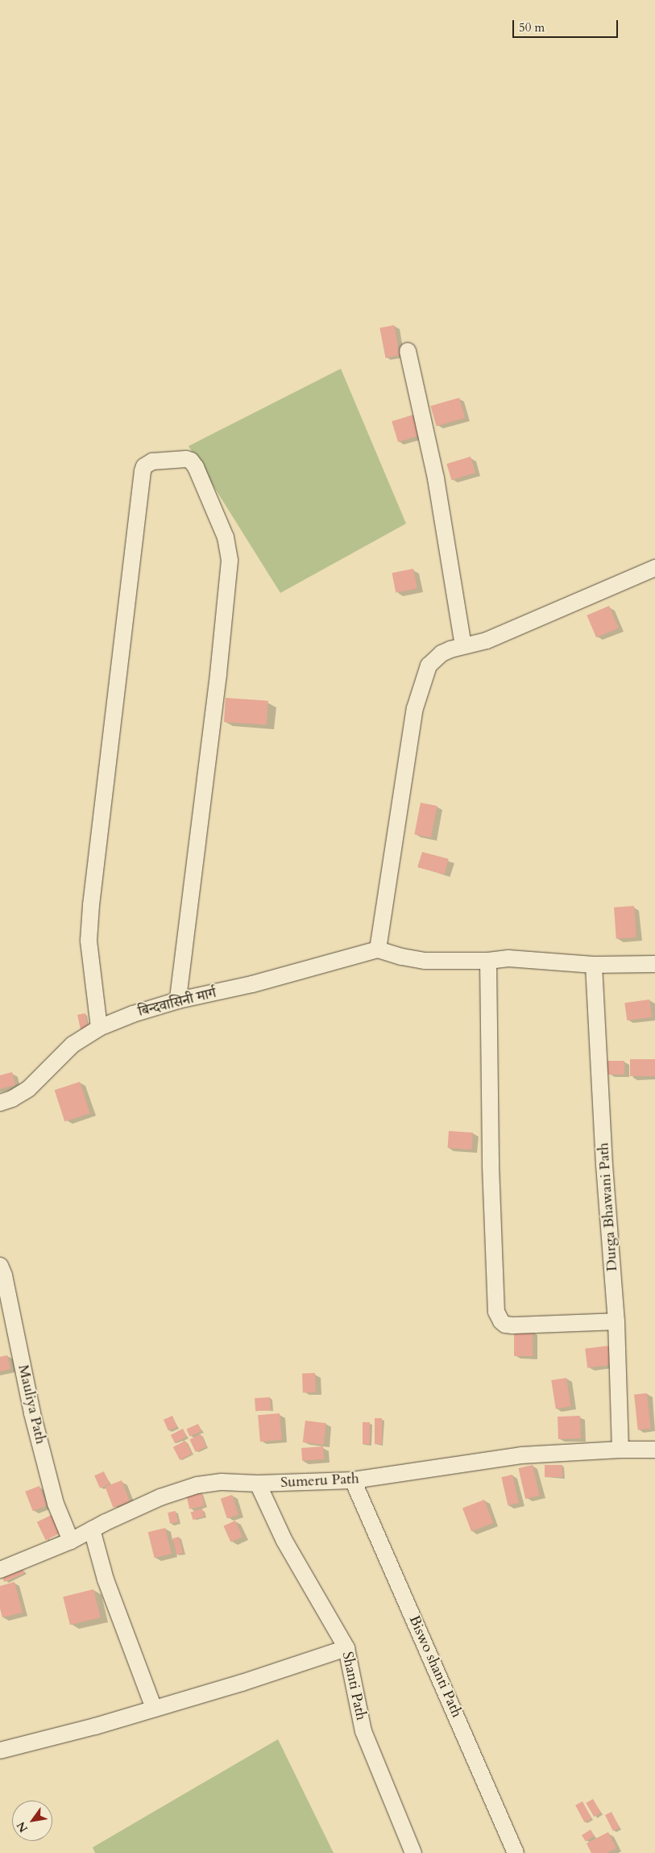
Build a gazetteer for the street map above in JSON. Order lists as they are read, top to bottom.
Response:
{
  "streets": {
    "street": [
      "बिन्दवासिनी मार्ग",
      "Durga Bhawani Path",
      "Mauliya Path",
      "Sumeru Path",
      "Biswo shanti Path",
      "Shanti Path"
    ]
  },
  "crossings": [
    ["Durga Bhawani Path", "Sumeru Path"],
    ["Mauliya Path", "Sumeru Path"],
    ["Sumeru Path", "Biswo shanti Path"],
    ["Sumeru Path", "Shanti Path"]
  ],
  "scale_bar": "50 m",
  "north": "bottom left"
}
